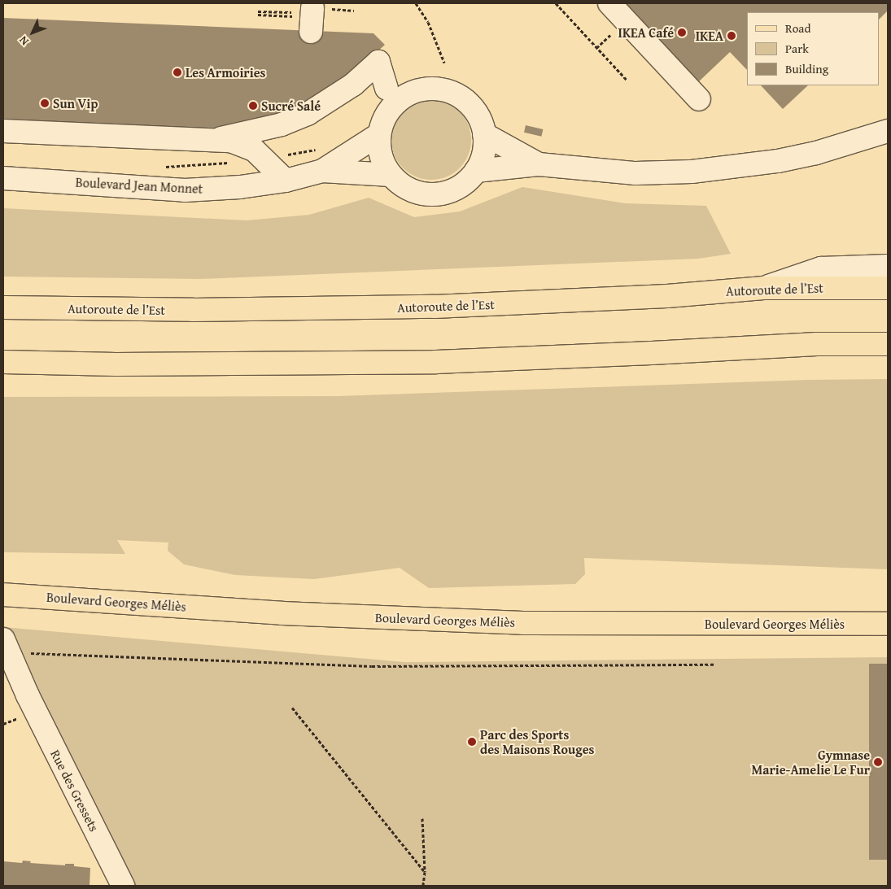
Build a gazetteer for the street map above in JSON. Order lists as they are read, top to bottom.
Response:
{
  "streets": {
    "main road": ["Autoroute de l’Est", "Boulevard Georges Méliès"],
    "street": ["Boulevard Jean Monnet", "Rue des Gressets"]
  },
  "places": [
    "IKEA Café",
    "IKEA",
    "Les Armoiries",
    "Sun Vip",
    "Sucré Salé",
    "Parc des Sports des Maisons Rouges",
    "Gymnase Marie-Amelie Le Fur"
  ],
  "legend": ["Road", "Park", "Building"],
  "north": "bottom left"
}
